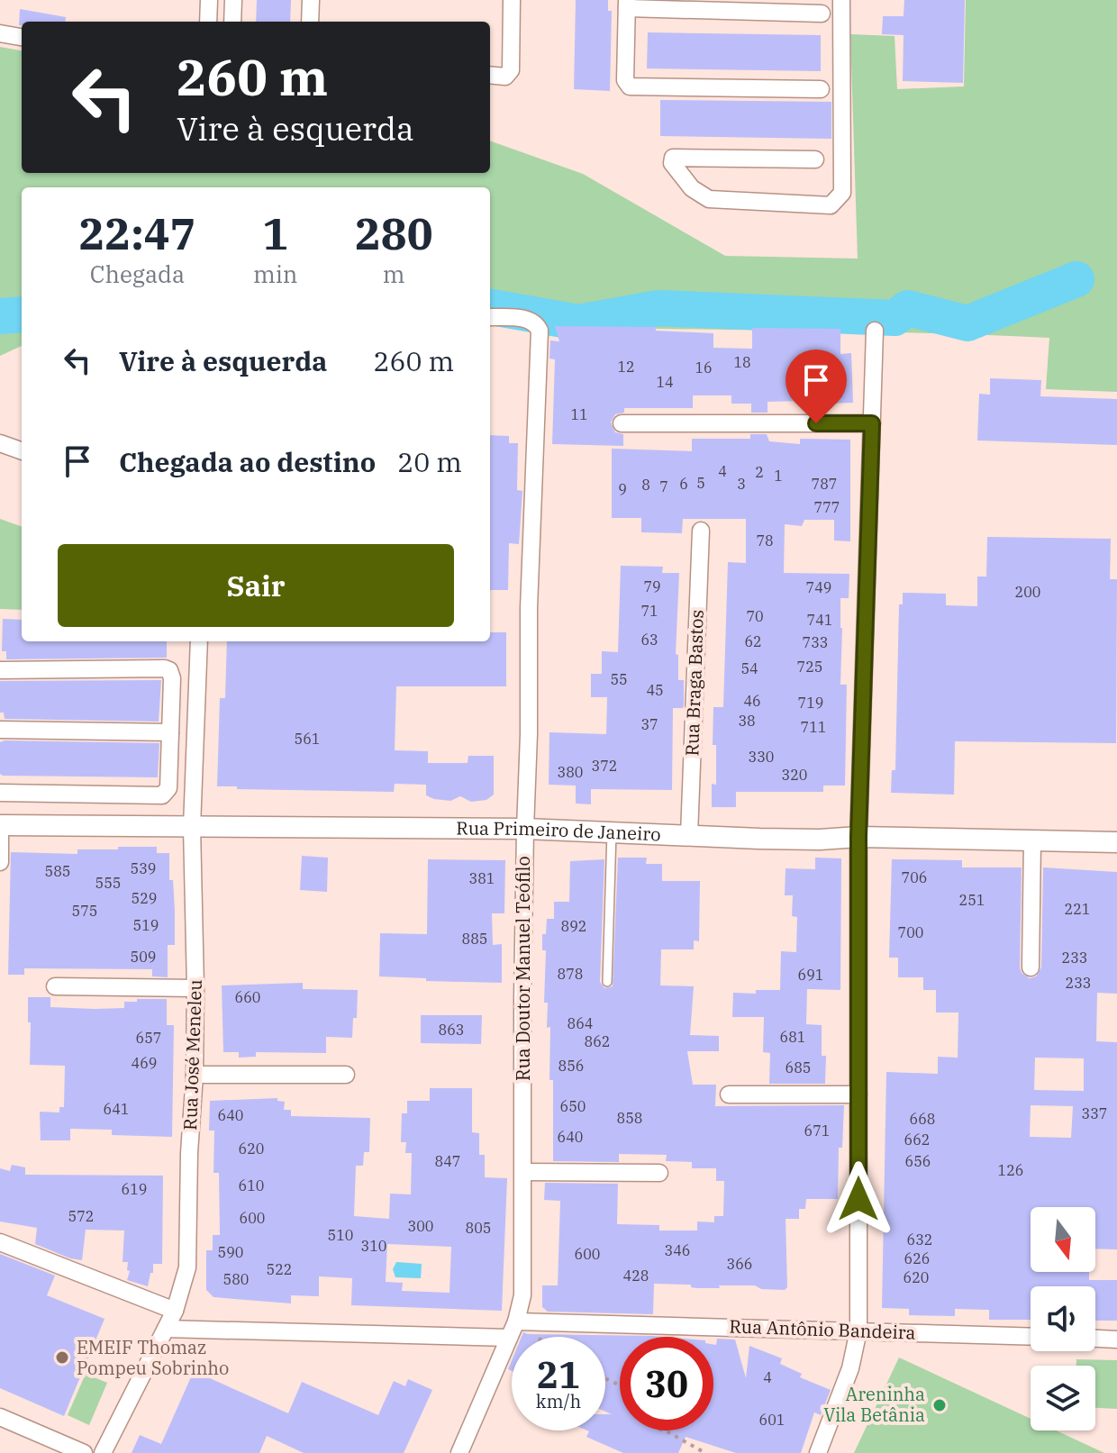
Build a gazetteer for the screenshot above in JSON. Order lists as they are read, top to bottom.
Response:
{
  "streets": {
    "street": [
      "Rua Braga Bastos",
      "Rua Primeiro de Janeiro",
      "Rua Doutor Manuel Teófilo",
      "Rua José Meneleu",
      "Rua Antônio Bandeira"
    ]
  },
  "crossings": [
    ["Rua Braga Bastos", "Rua Primeiro de Janeiro"],
    ["Rua Primeiro de Janeiro", "Rua Doutor Manuel Teófilo"],
    ["Rua Primeiro de Janeiro", "Rua José Meneleu"],
    ["Rua Doutor Manuel Teófilo", "Rua Antônio Bandeira"]
  ],
  "places": ["EMEIF Thomaz Pompeu Sobrinho", "Areninha Vila Betânia"],
  "house_numbers": [
    "18",
    "12",
    "16",
    "14",
    "11",
    "4",
    "2",
    "1",
    "5",
    "6",
    "3",
    "787",
    "8",
    "7",
    "9",
    "777",
    "78",
    "79",
    "749",
    "200",
    "71",
    "70",
    "741",
    "63",
    "62",
    "733",
    "725",
    "54",
    "55",
    "45",
    "46",
    "719",
    "38",
    "37",
    "711",
    "561",
    "330",
    "372",
    "380",
    "320",
    "539",
    "585",
    "706",
    "381",
    "555",
    "529",
    "251",
    "221",
    "575",
    "519",
    "892",
    "700",
    "885",
    "509",
    "233",
    "878",
    "691",
    "233",
    "660",
    "864",
    "863",
    "681",
    "657",
    "862",
    "469",
    "856",
    "685",
    "650",
    "641",
    "337",
    "640",
    "858",
    "668",
    "671",
    "640",
    "662",
    "620",
    "847",
    "656",
    "126",
    "610",
    "619",
    "572",
    "600",
    "300",
    "805",
    "510",
    "632",
    "310",
    "346",
    "590",
    "600",
    "626",
    "366",
    "522",
    "428",
    "620",
    "580",
    "4",
    "601"
  ],
  "north": "bottom",
  "page": {
    "turn": ["260 m", "Vire à esquerda"],
    "eta": [
      "22:47",
      "Chegada",
      "1",
      "min",
      "280",
      "m"
    ],
    "list": [
      {
        "name": "Vire à esquerda",
        "value": "260 m"
      },
      {
        "name": "Chegada ao destino",
        "value": "20 m"
      }
    ],
    "buttons": "Sair",
    "speed": "21 km/h",
    "limit": "30"
  }
}
